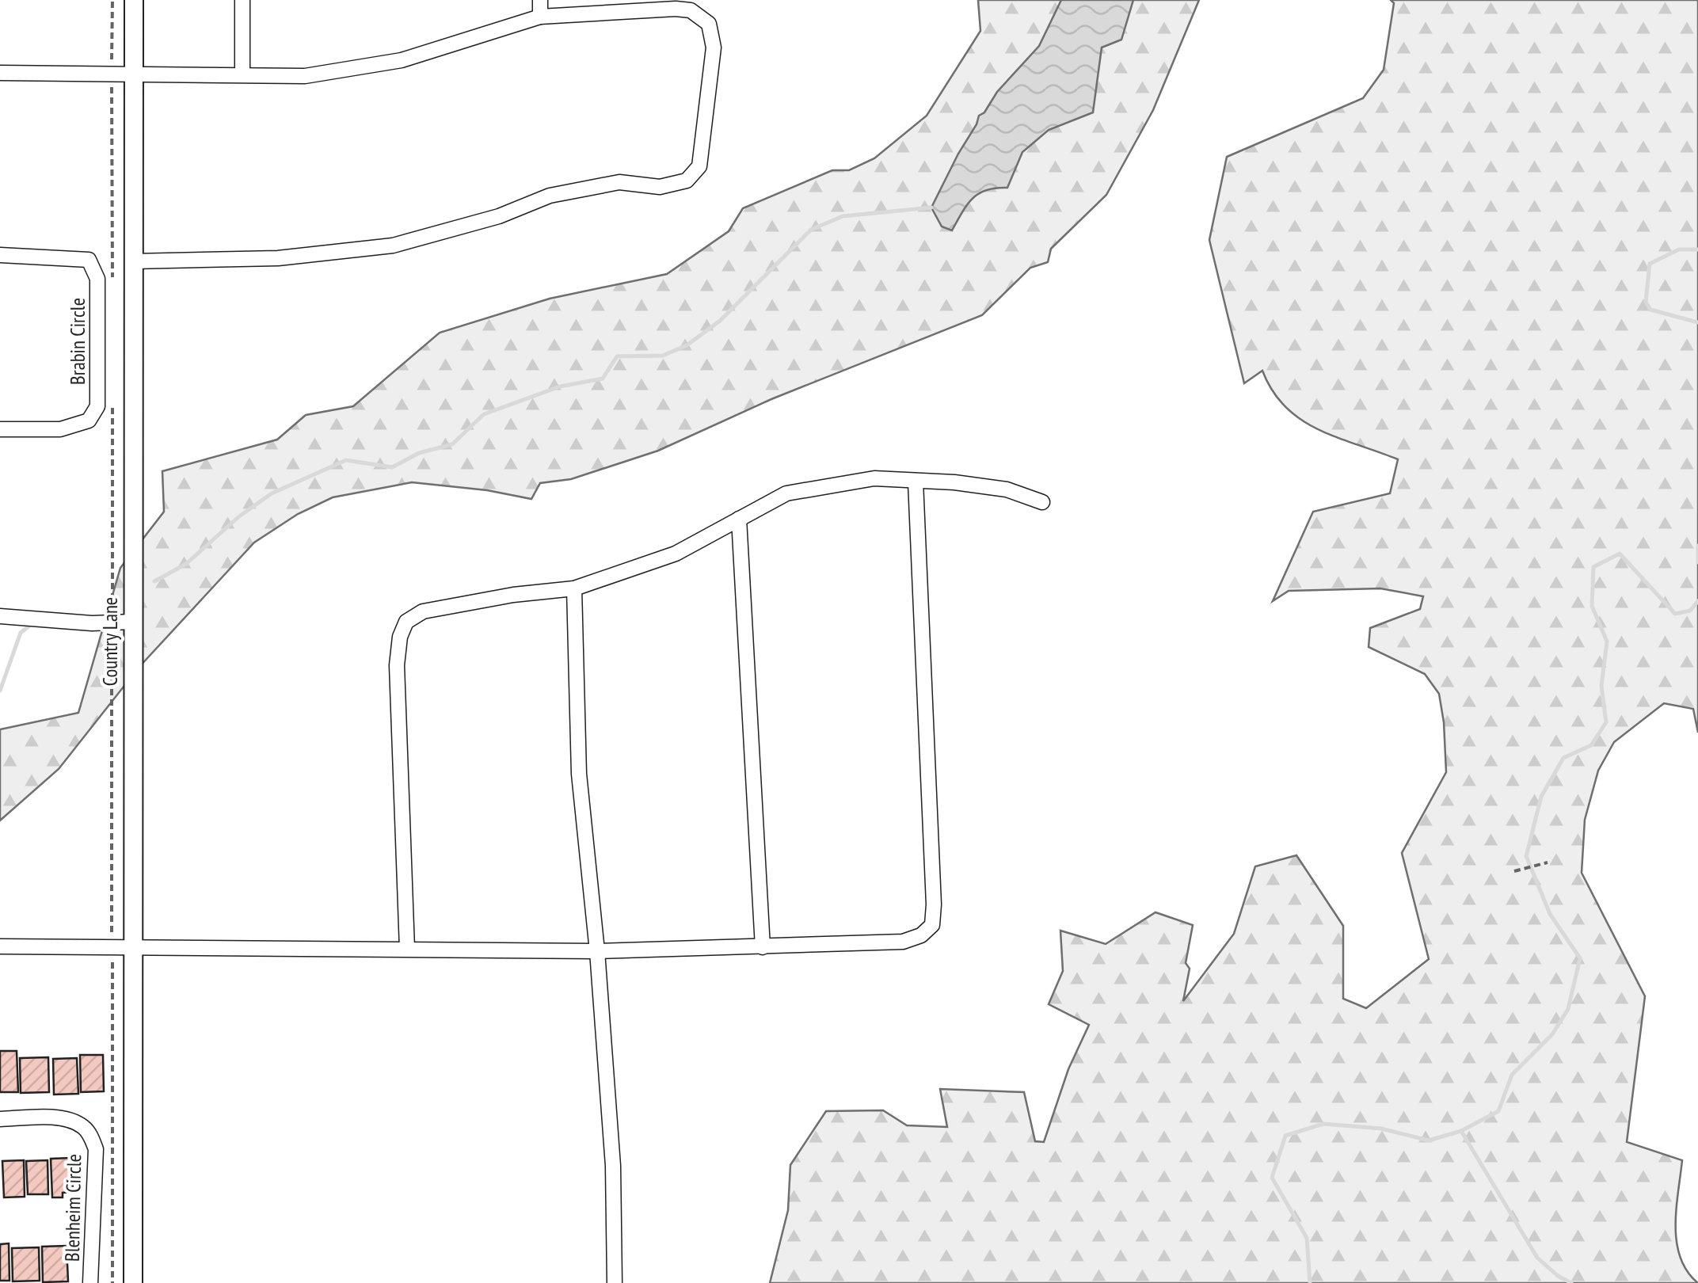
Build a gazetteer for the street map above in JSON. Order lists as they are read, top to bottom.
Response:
{
  "streets": {
    "street": ["Brabin Circle", "Country Lane", "Blenheim Circle"]
  }
}
